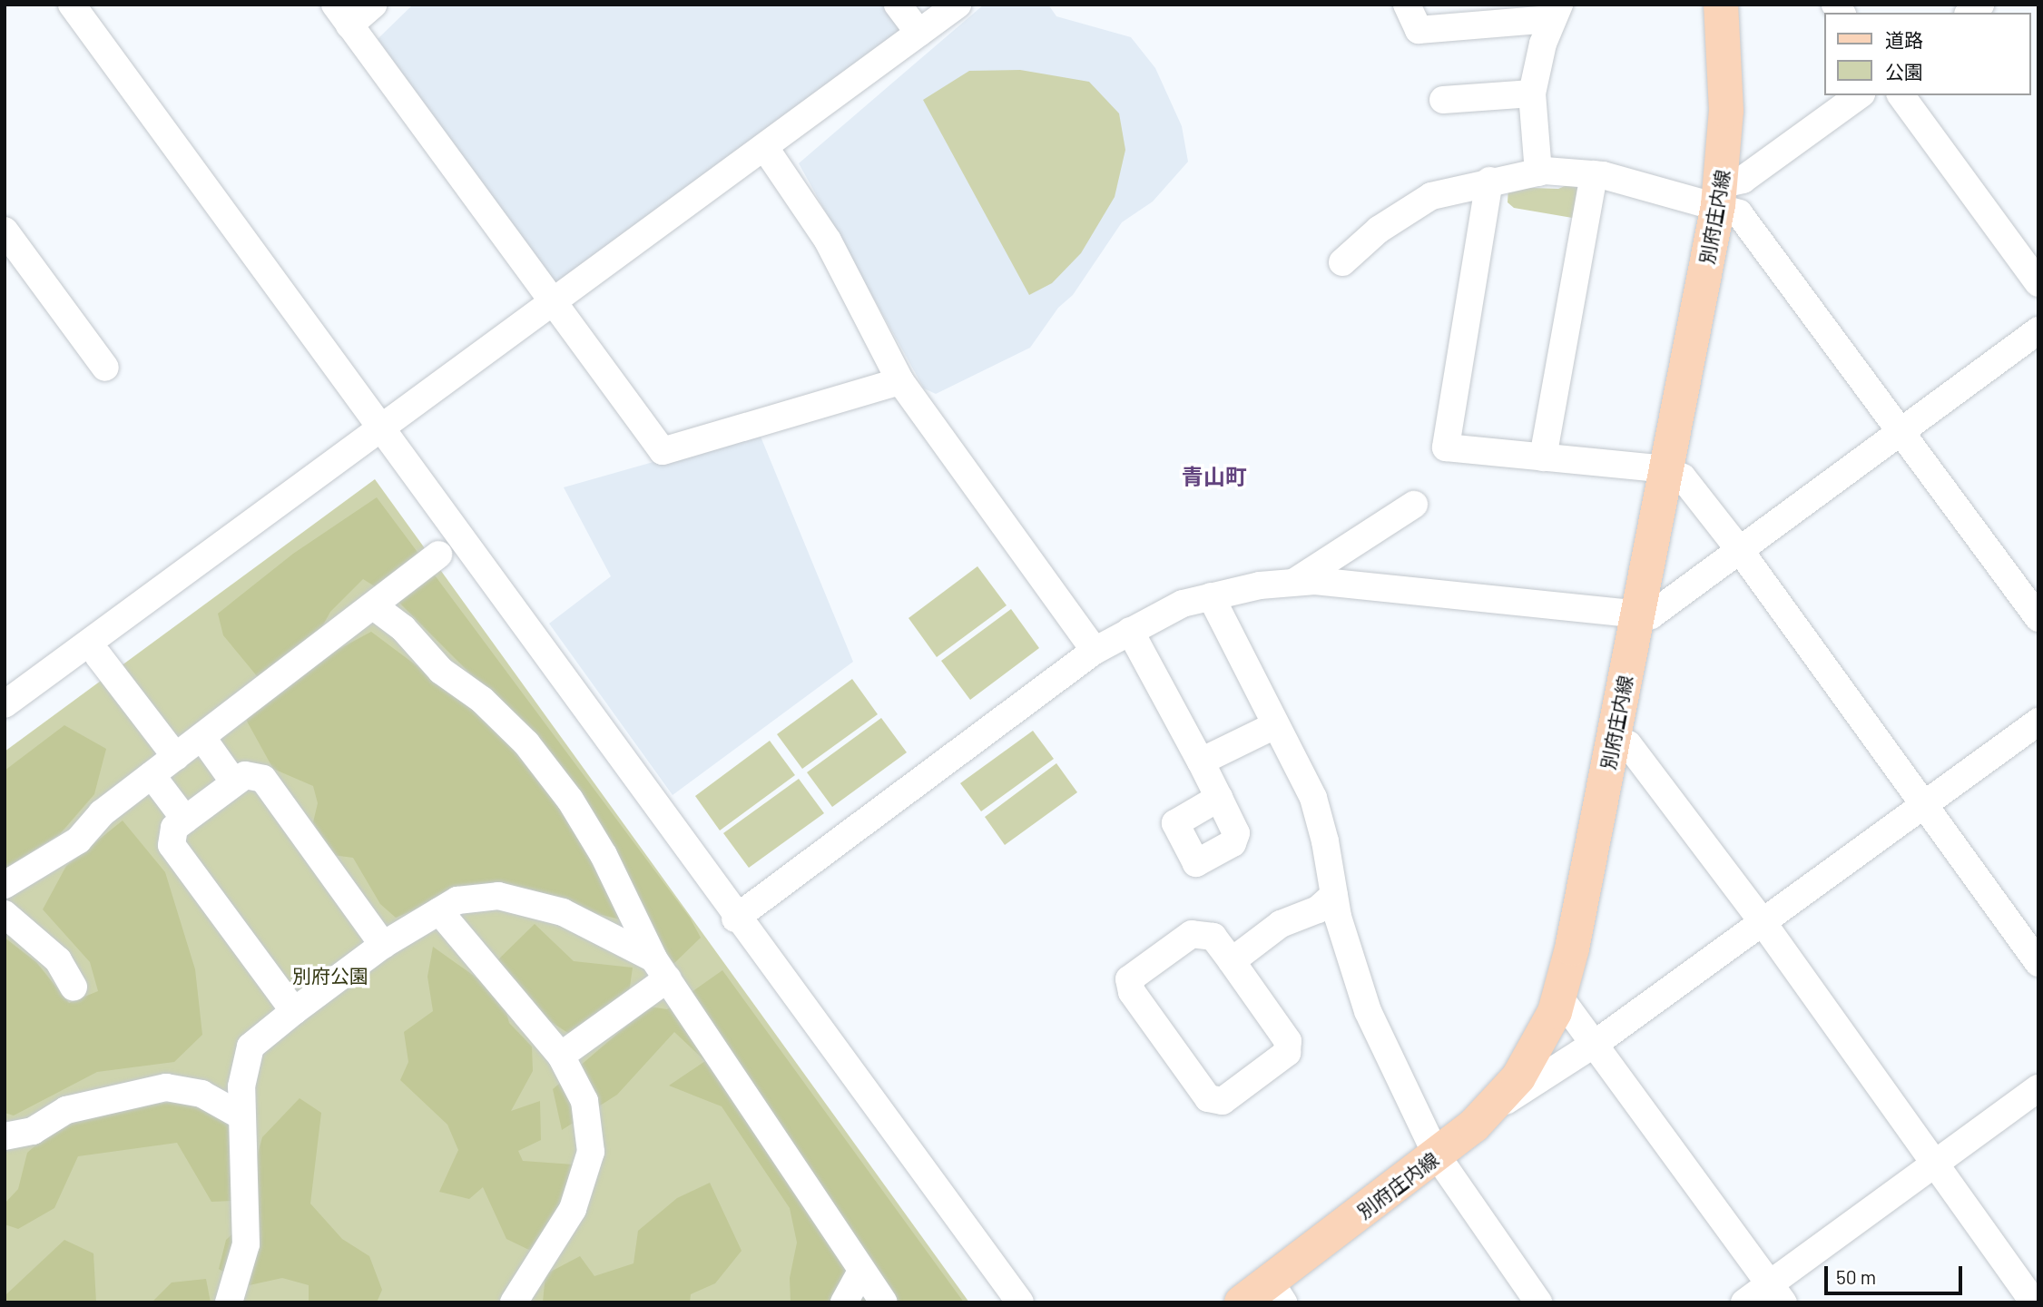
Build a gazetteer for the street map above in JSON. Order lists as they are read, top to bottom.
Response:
{
  "streets": {
    "main road": ["別府庄内線"]
  },
  "districts": ["青山町"],
  "parks": ["別府公園"],
  "legend": ["道路", "公園"],
  "scale_bar": "50 m"
}
